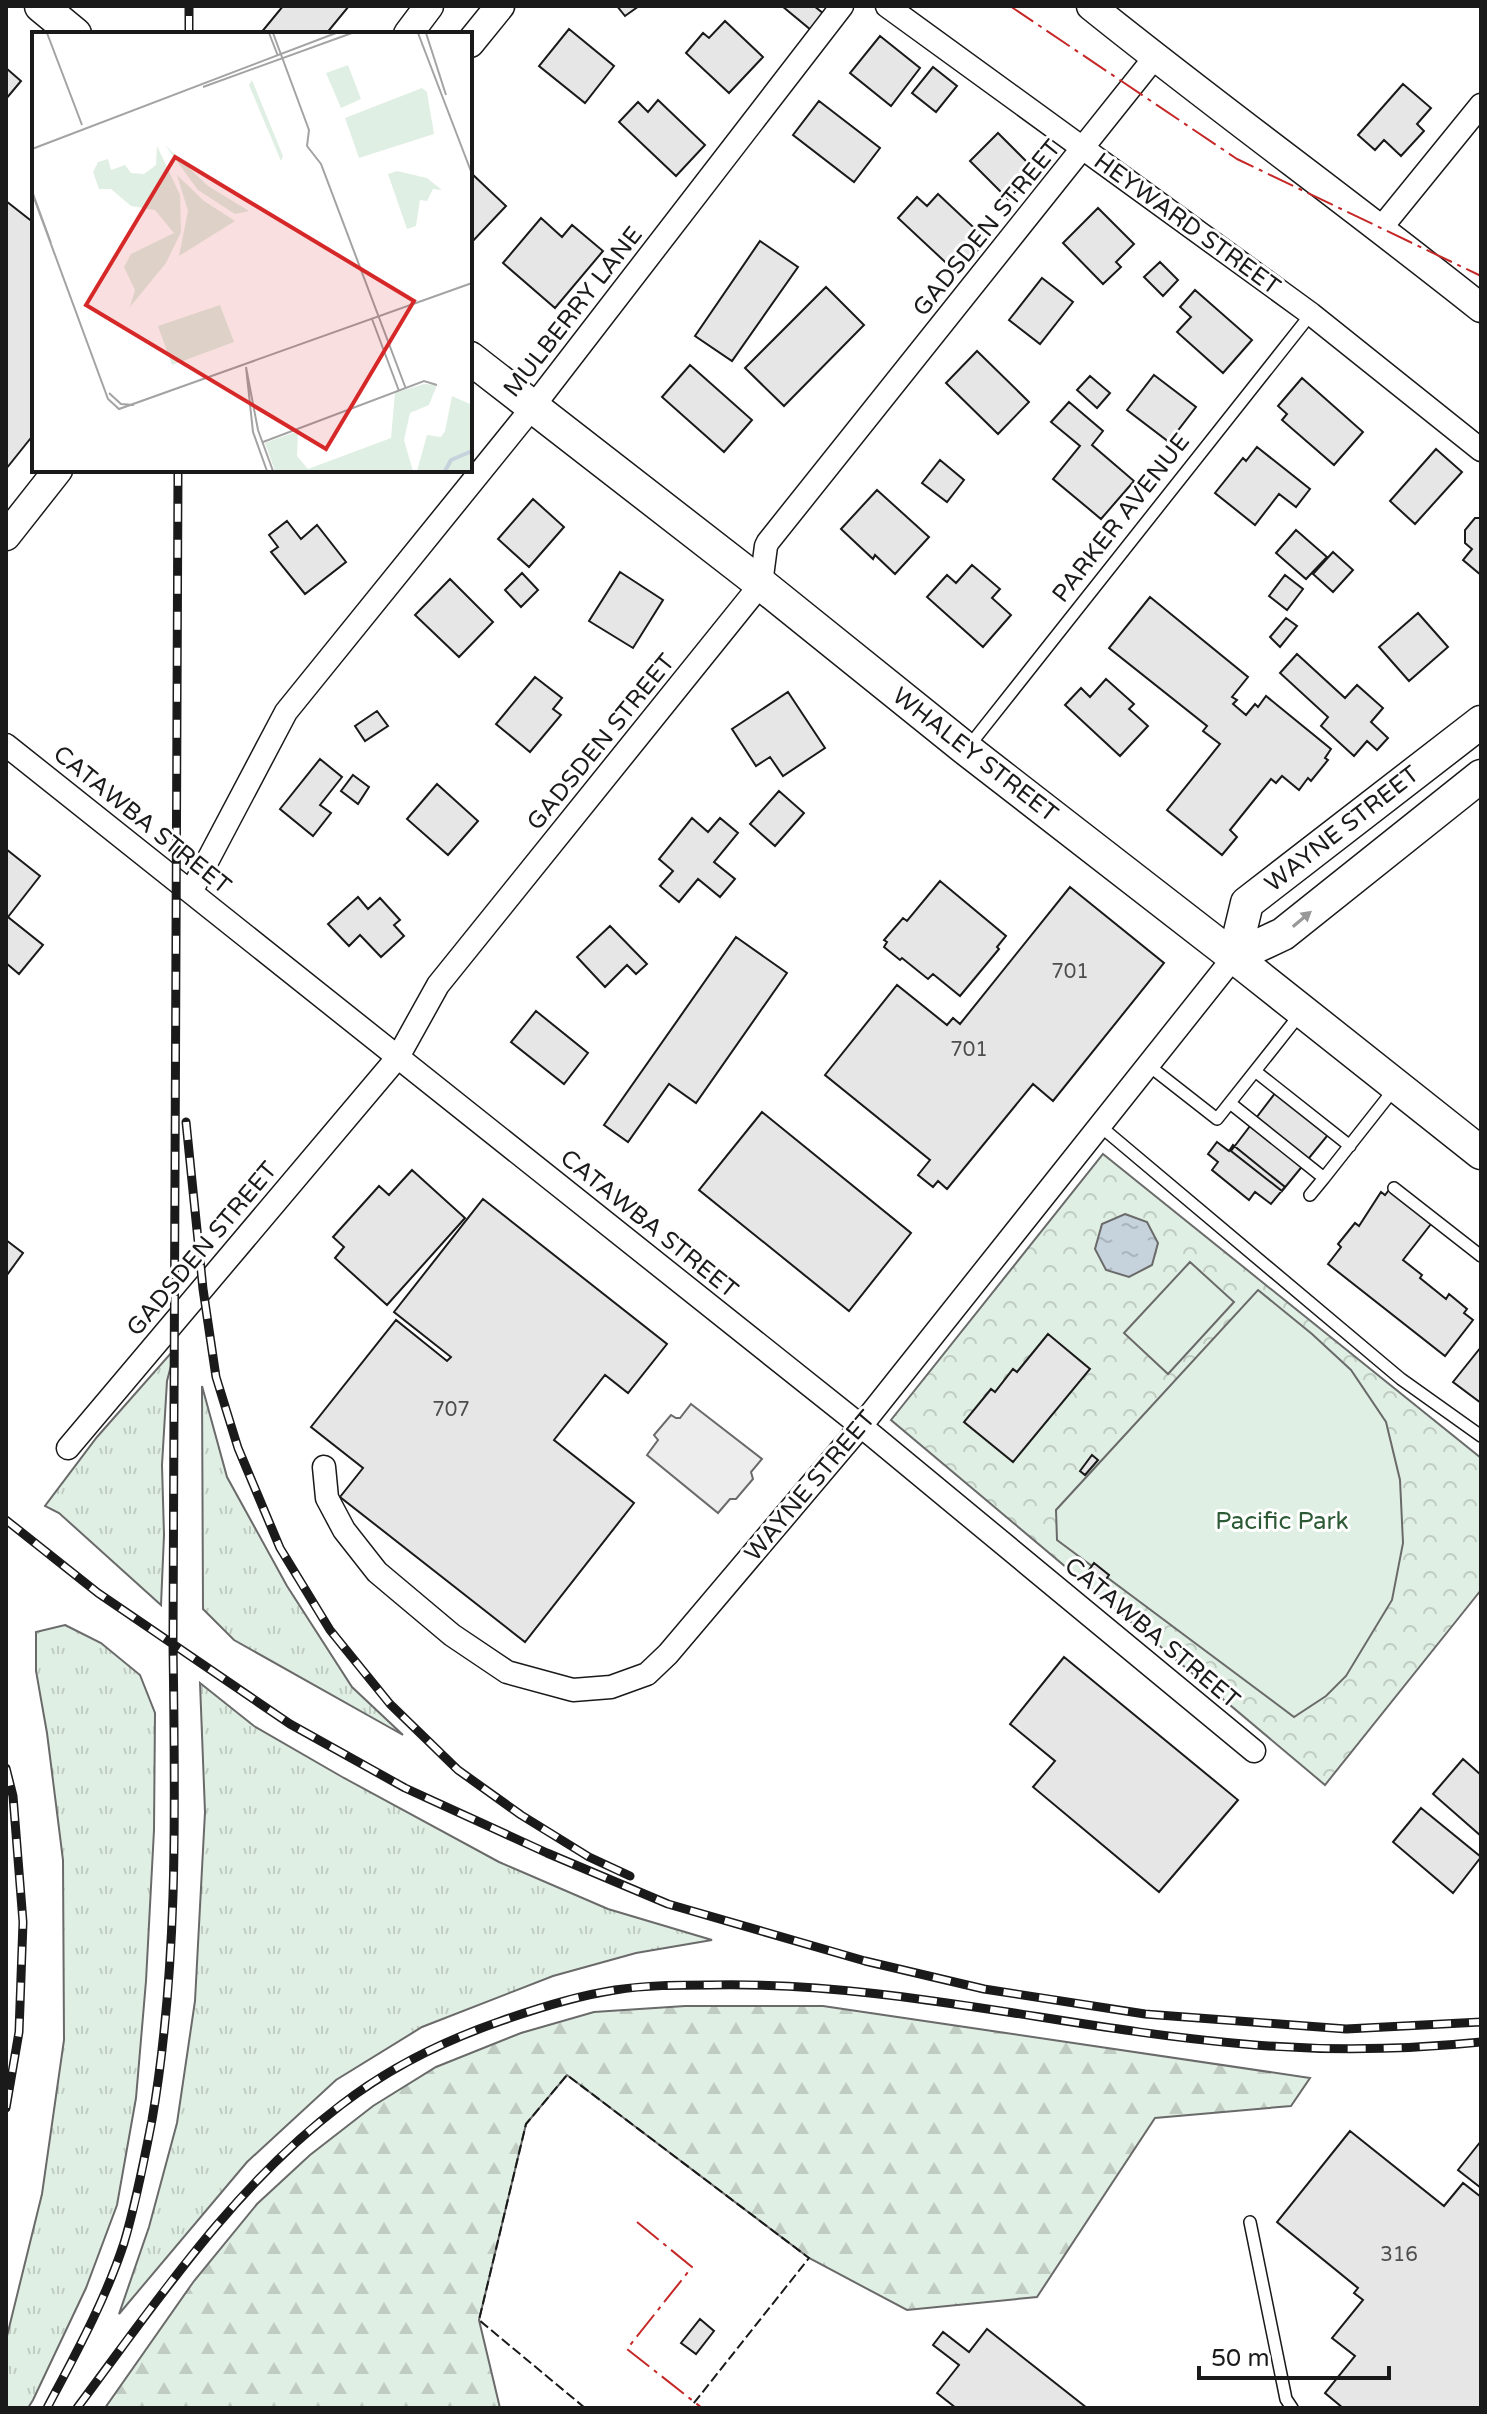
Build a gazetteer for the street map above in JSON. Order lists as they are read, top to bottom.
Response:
{
  "streets": {
    "main road": ["WHALEY STREET", "WAYNE STREET"],
    "street": [
      "HEYWARD STREET",
      "GADSDEN STREET",
      "MULBERRY LANE",
      "CATAWBA STREET"
    ],
    "lane": ["PARKER AVENUE"]
  },
  "crossings": [
    ["HEYWARD STREET", "GADSDEN STREET"],
    ["HEYWARD STREET", "PARKER AVENUE"],
    ["GADSDEN STREET", "WHALEY STREET"],
    ["GADSDEN STREET", "CATAWBA STREET"],
    ["MULBERRY LANE", "WHALEY STREET"],
    ["MULBERRY LANE", "CATAWBA STREET"],
    ["PARKER AVENUE", "WHALEY STREET"],
    ["WHALEY STREET", "WAYNE STREET"],
    ["CATAWBA STREET", "WAYNE STREET"]
  ],
  "parks": ["Pacific Park"],
  "house_numbers": [
    "701",
    "701",
    "707",
    "316"
  ],
  "scale_bar": "50 m"
}
